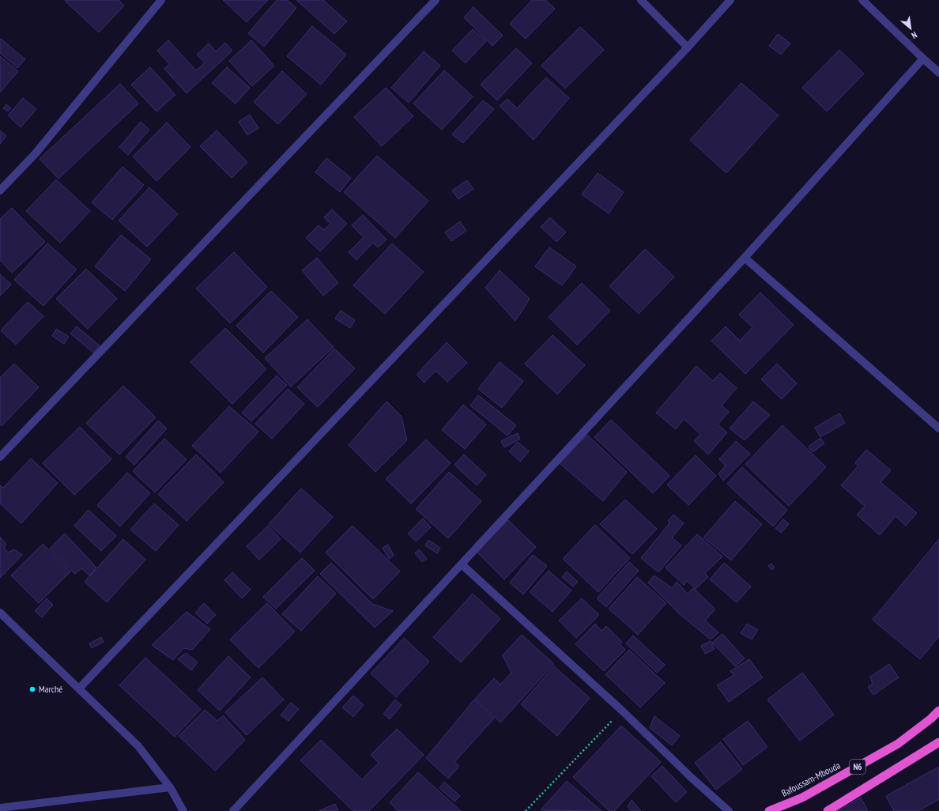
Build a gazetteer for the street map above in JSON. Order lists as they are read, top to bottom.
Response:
{
  "streets": {
    "highway": ["N6", "Bafoussam-Mbouda"]
  },
  "places": ["Marché"],
  "north": "bottom right"
}
